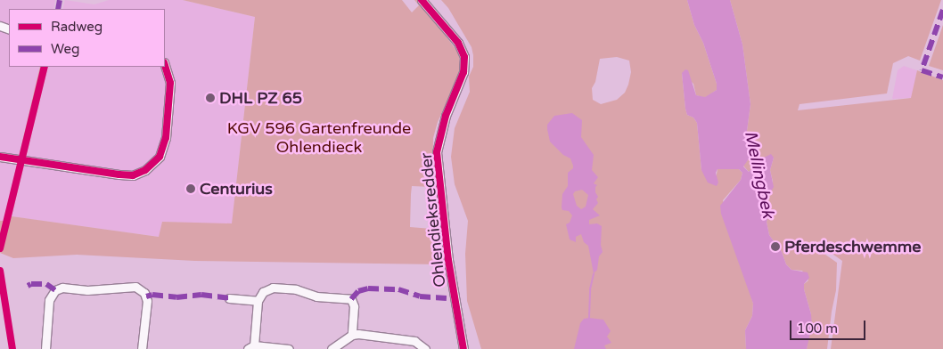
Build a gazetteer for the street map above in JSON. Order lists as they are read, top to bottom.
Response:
{
  "streets": {
    "street": ["Ohlendieksredder"]
  },
  "water": ["Mellingbek"],
  "parks": ["KGV 596 Gartenfreunde Ohlendieck"],
  "places": ["DHL PZ 65", "Centurius", "Pferdeschwemme"],
  "legend": ["Radweg", "Weg"],
  "scale_bar": "100 m"
}
